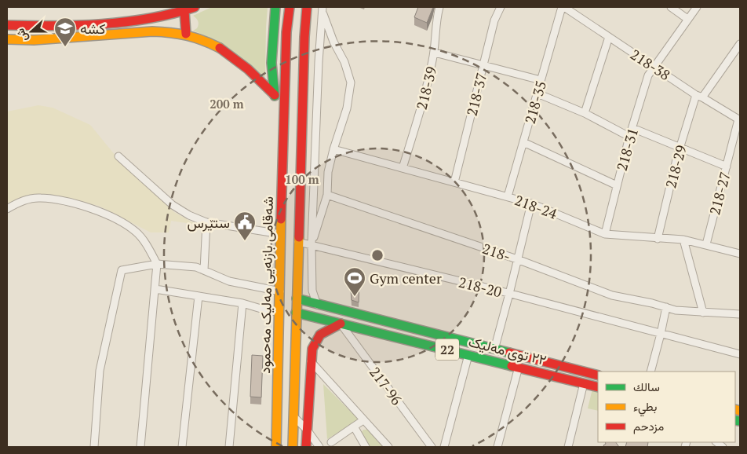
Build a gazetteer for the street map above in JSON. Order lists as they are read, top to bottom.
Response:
{
  "streets": {
    "main road": ["شەقامی بازنەیی مەلیک مەحمود", "22", "٢٢ توی مەلیک"],
    "street": [
      "218-38",
      "218-39",
      "218-37",
      "218-35",
      "218-31",
      "218-29",
      "218-27",
      "218-24",
      "218-",
      "218-20",
      "217-96"
    ]
  },
  "crossings": [
    ["218-38", "218-35"],
    ["218-38", "218-31"],
    ["218-38", "218-29"],
    ["218-38", "218-27"],
    ["218-39", "218-24"],
    ["218-37", "218-24"],
    ["218-35", "218-24"],
    ["218-31", "218-24"],
    ["218-29", "218-24"],
    ["218-27", "218-24"],
    ["٢٢ توی مەلیک", "217-96"]
  ],
  "places": {
    "school or university": ["كشه"],
    "public building": ["ستێرس"],
    "sports": ["Gym center"]
  },
  "legend": ["سالك", "بطيء", "مزدحم"],
  "north": "left",
  "rings": ["200 m", "100 m"]
}
